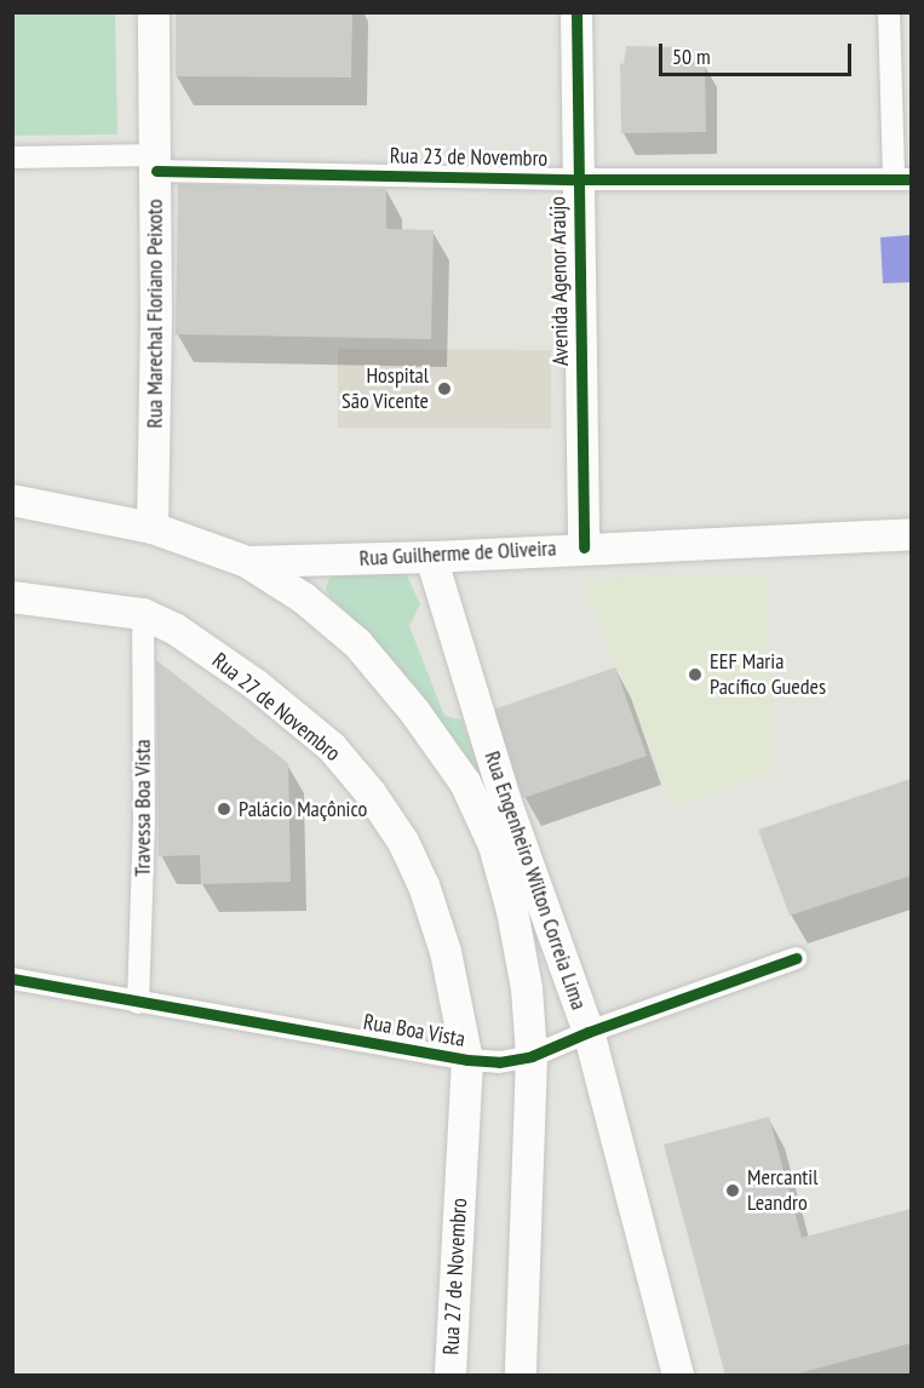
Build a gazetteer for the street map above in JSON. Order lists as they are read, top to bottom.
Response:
{
  "streets": {
    "main road": [
      "Avenida Agenor Araújo",
      "Rua Marechal Floriano Peixoto",
      "Rua Guilherme de Oliveira",
      "Rua 27 de Novembro",
      "Rua Engenheiro Wilton Correia Lima"
    ],
    "street": ["Rua 23 de Novembro", "Travessa Boa Vista", "Rua Boa Vista"]
  },
  "crossings": [
    ["Rua 23 de Novembro", "Avenida Agenor Araújo"],
    ["Rua 23 de Novembro", "Rua Marechal Floriano Peixoto"],
    ["Avenida Agenor Araújo", "Rua Guilherme de Oliveira"],
    ["Rua Marechal Floriano Peixoto", "Rua Guilherme de Oliveira"],
    ["Rua Guilherme de Oliveira", "Rua Engenheiro Wilton Correia Lima"],
    ["Rua 27 de Novembro", "Travessa Boa Vista"],
    ["Rua 27 de Novembro", "Rua Boa Vista"],
    ["Travessa Boa Vista", "Rua Boa Vista"],
    ["Rua Engenheiro Wilton Correia Lima", "Rua Boa Vista"]
  ],
  "places": [
    "Hospital São Vicente",
    "EEF Maria Pacífico Guedes",
    "Palácio Maçônico",
    "Mercantil Leandro"
  ],
  "scale_bar": "50 m"
}
